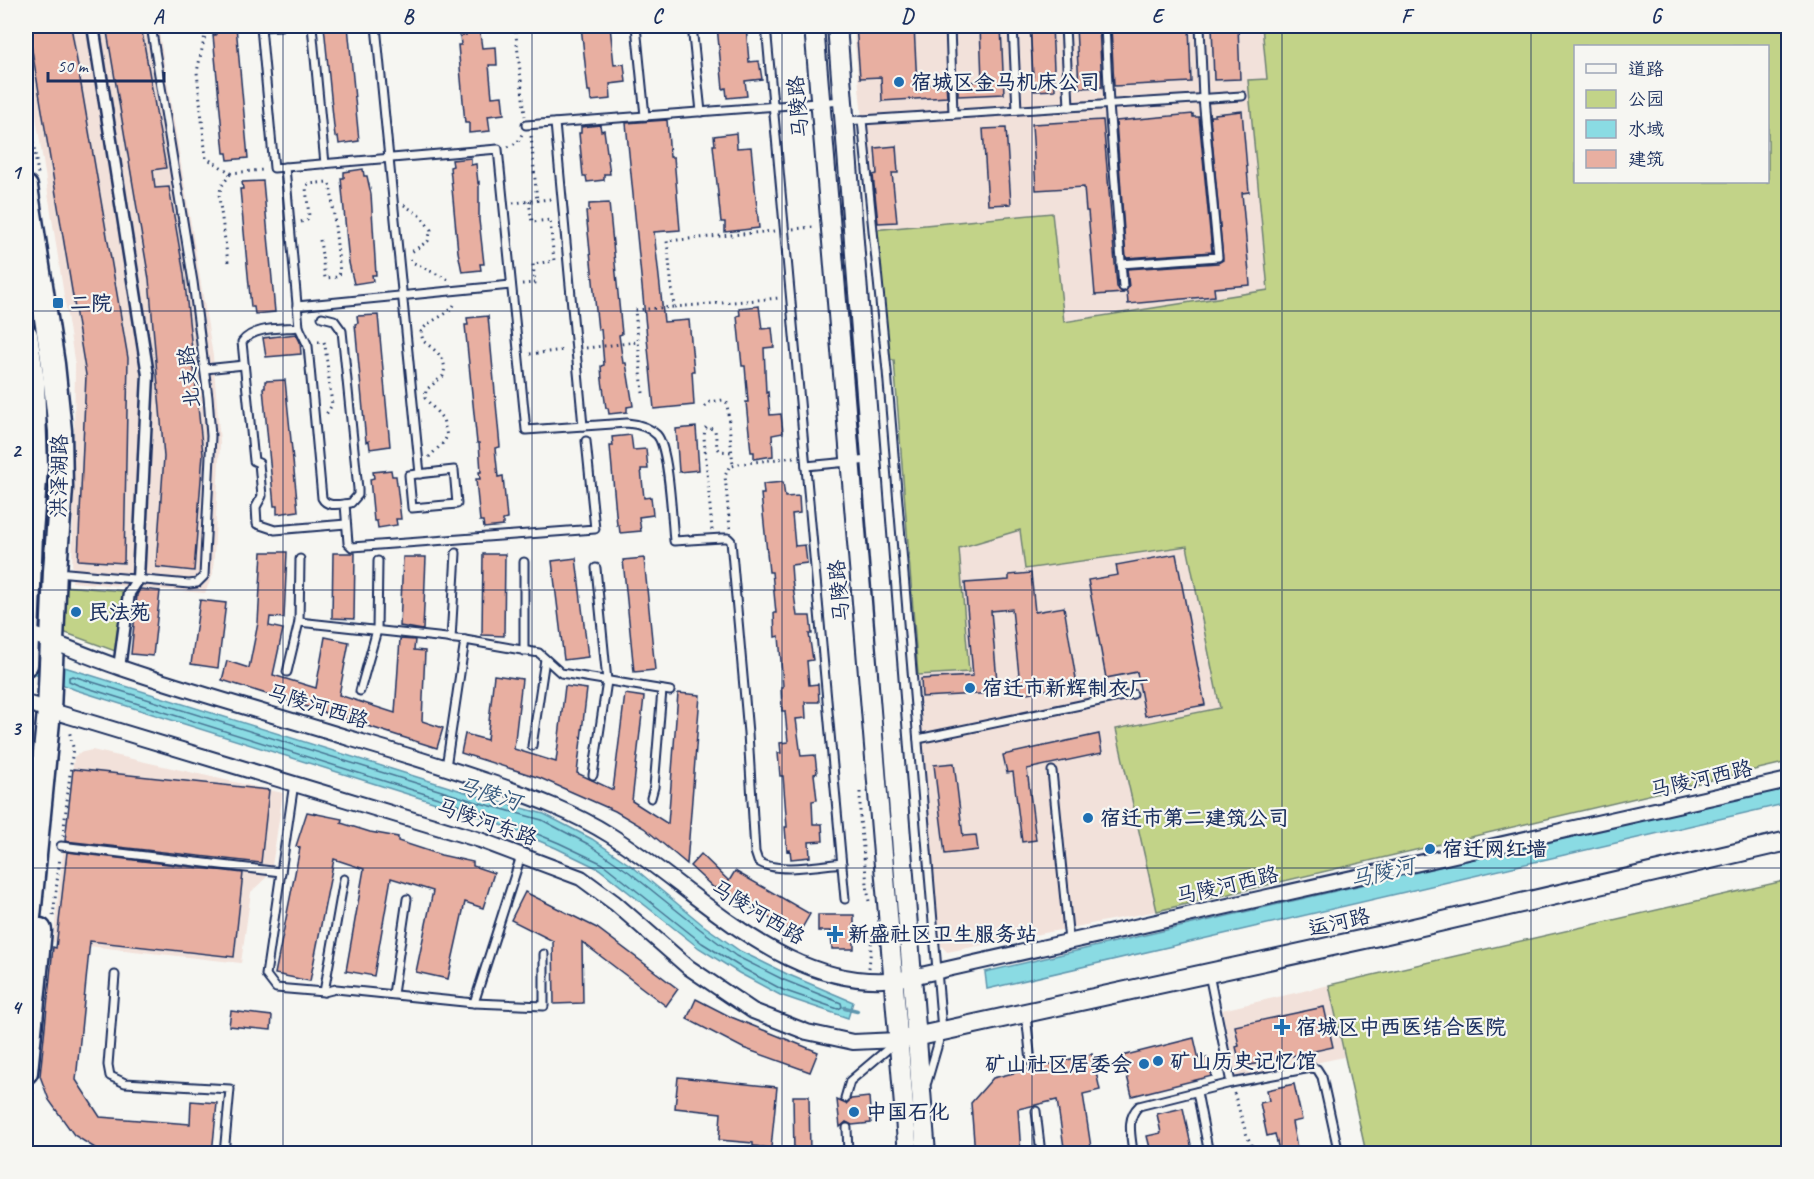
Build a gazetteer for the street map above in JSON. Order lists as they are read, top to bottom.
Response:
{
  "streets": {
    "main road": ["洪泽湖路"],
    "street": [
      "马陵路",
      "马陵河西路",
      "马陵河东路",
      "运河路"
    ],
    "lane": ["北支路"]
  },
  "crossings": [
    ["马陵路", "马陵河西路"],
    ["马陵路", "马陵河东路"],
    ["马陵路", "运河路"],
    ["北支路", "洪泽湖路"],
    ["洪泽湖路", "马陵河西路"],
    ["洪泽湖路", "马陵河东路"],
    ["马陵河东路", "运河路"]
  ],
  "water": ["马陵河"],
  "places": {
    "other": [
      "宿城区金马机床公司",
      "民法苑",
      "宿迁市新辉制衣厂",
      "宿迁市第二建筑公司",
      "宿迁网红墙",
      "矿山历史记忆馆",
      "矿山社区居委会",
      "中国石化"
    ],
    "transit": ["二院"],
    "health": ["新盛社区卫生服务站", "宿城区中西医结合医院"]
  },
  "legend": [
    "道路",
    "公园",
    "水域",
    "建筑"
  ],
  "scale_bar": "50 m",
  "grid": {
    "columns": [
      "A",
      "B",
      "C",
      "D",
      "E",
      "F",
      "G"
    ],
    "rows": [
      "1",
      "2",
      "3",
      "4"
    ]
  }
}
